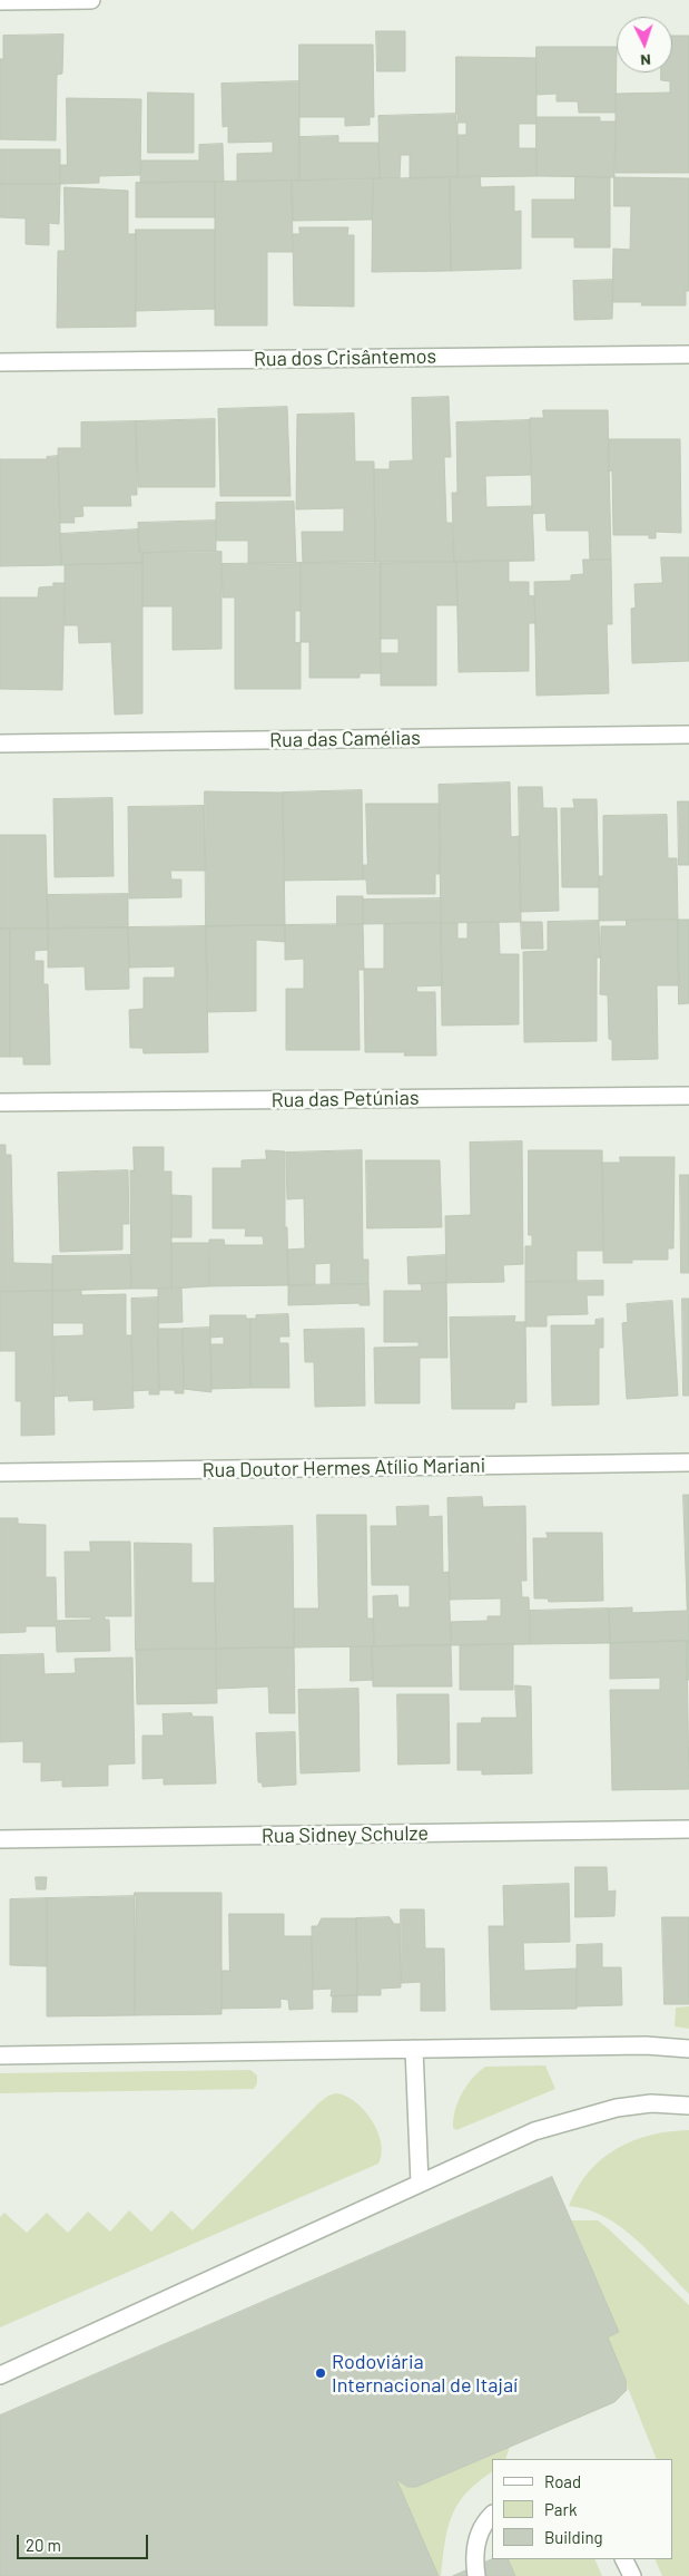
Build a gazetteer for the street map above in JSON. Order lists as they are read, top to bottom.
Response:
{
  "streets": {
    "street": [
      "Rua dos Crisântemos",
      "Rua das Camélias",
      "Rua das Petúnias",
      "Rua Doutor Hermes Atílio Mariani",
      "Rua Sidney Schulze"
    ]
  },
  "places": ["Rodoviária Internacional de Itajaí"],
  "legend": ["Road", "Park", "Building"],
  "scale_bar": "20 m",
  "north": "bottom"
}
